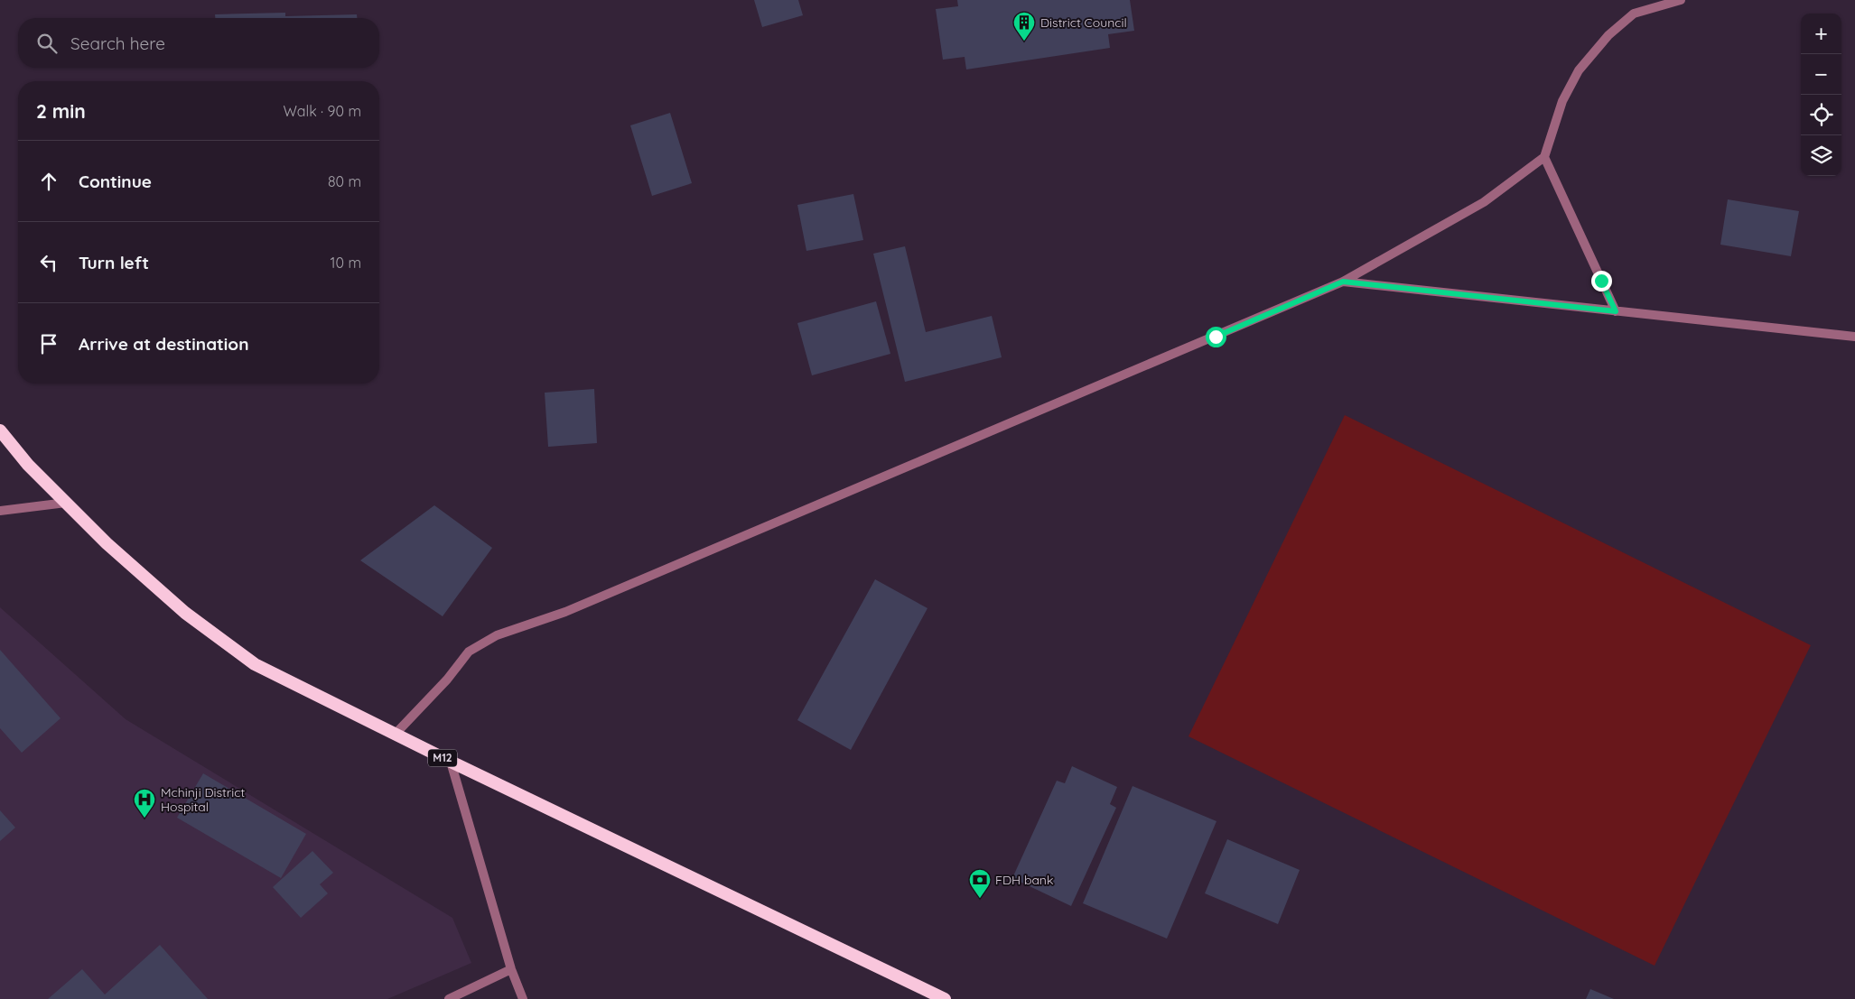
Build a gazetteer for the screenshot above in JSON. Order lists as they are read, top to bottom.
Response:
{
  "streets": {
    "highway": ["M12"]
  },
  "places": {
    "building": ["District Council"],
    "hospital": ["Mchinji District Hospital"],
    "bank": ["FDH bank"]
  },
  "page": {
    "map_buttons": ["+", "−"],
    "search": "Search here",
    "heading": ["2 min", "Walk · 90 m"],
    "list": [
      ["Continue", "80 m"],
      ["Turn left", "10 m"],
      "Arrive at destination"
    ]
  }
}
